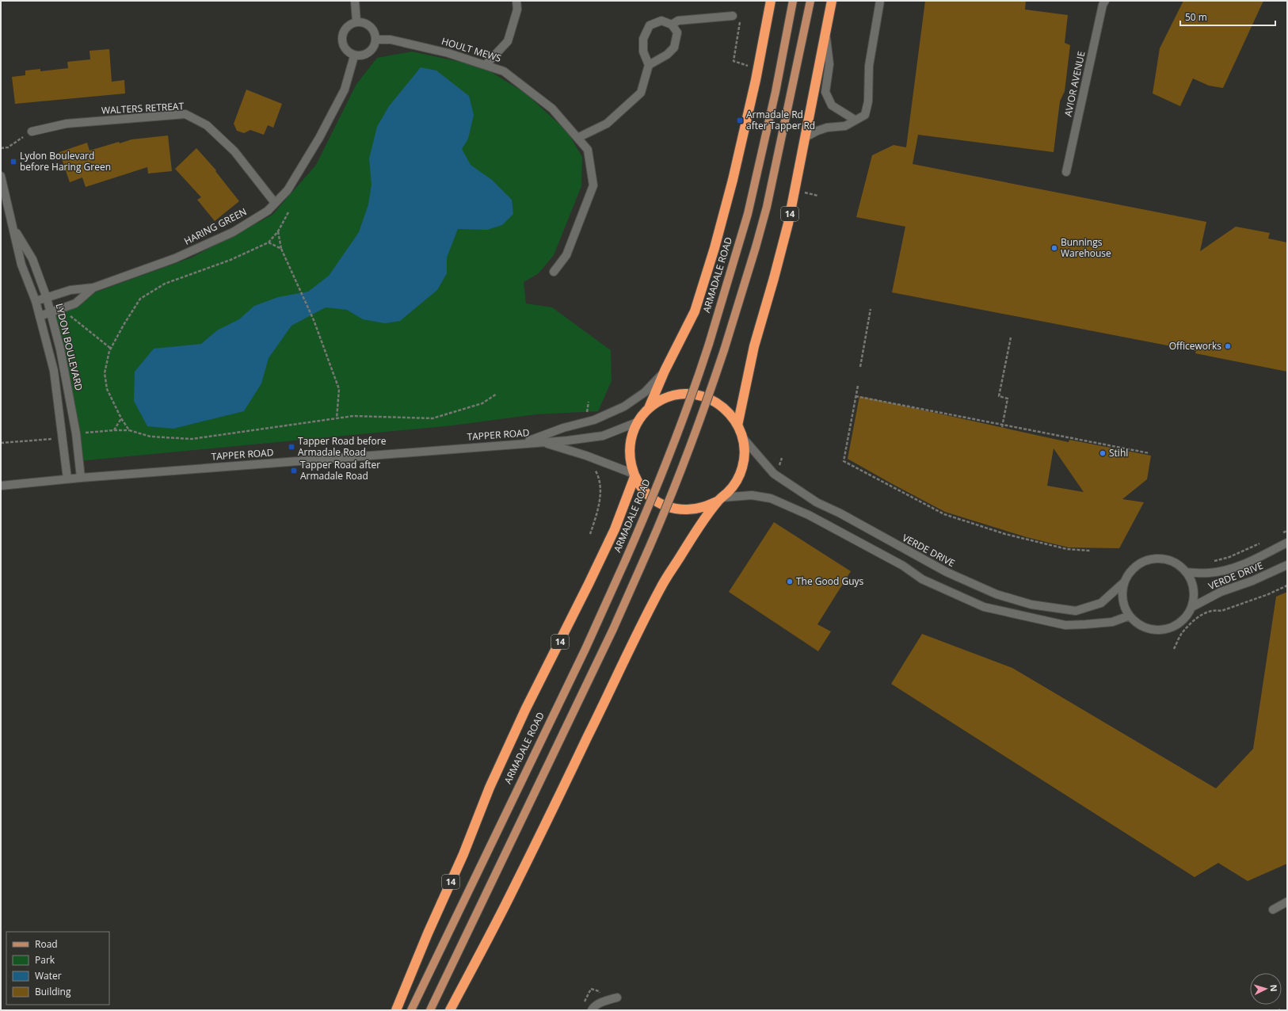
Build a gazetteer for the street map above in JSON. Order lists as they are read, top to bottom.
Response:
{
  "streets": {
    "highway": ["14", "ARMADALE ROAD"],
    "street": [
      "HOULT MEWS",
      "AVIOR AVENUE",
      "WALTERS RETREAT",
      "HARING GREEN",
      "LYDON BOULEVARD",
      "TAPPER ROAD",
      "VERDE DRIVE"
    ]
  },
  "crossings": [
    ["HOULT MEWS", "HARING GREEN"],
    ["WALTERS RETREAT", "HARING GREEN"],
    ["14", "TAPPER ROAD"],
    ["HARING GREEN", "LYDON BOULEVARD"],
    ["LYDON BOULEVARD", "TAPPER ROAD"]
  ],
  "places": {
    "transit": [
      "Armadale Rd after Tapper Rd",
      "Lydon Boulevard before Haring Green",
      "Tapper Road before Armadale Road",
      "Tapper Road after Armadale Road"
    ],
    "other": [
      "Bunnings Warehouse",
      "Officeworks",
      "Stihl",
      "The Good Guys"
    ]
  },
  "legend": [
    "Road",
    "Park",
    "Water",
    "Building"
  ],
  "scale_bar": "50 m",
  "north": "right"
}
